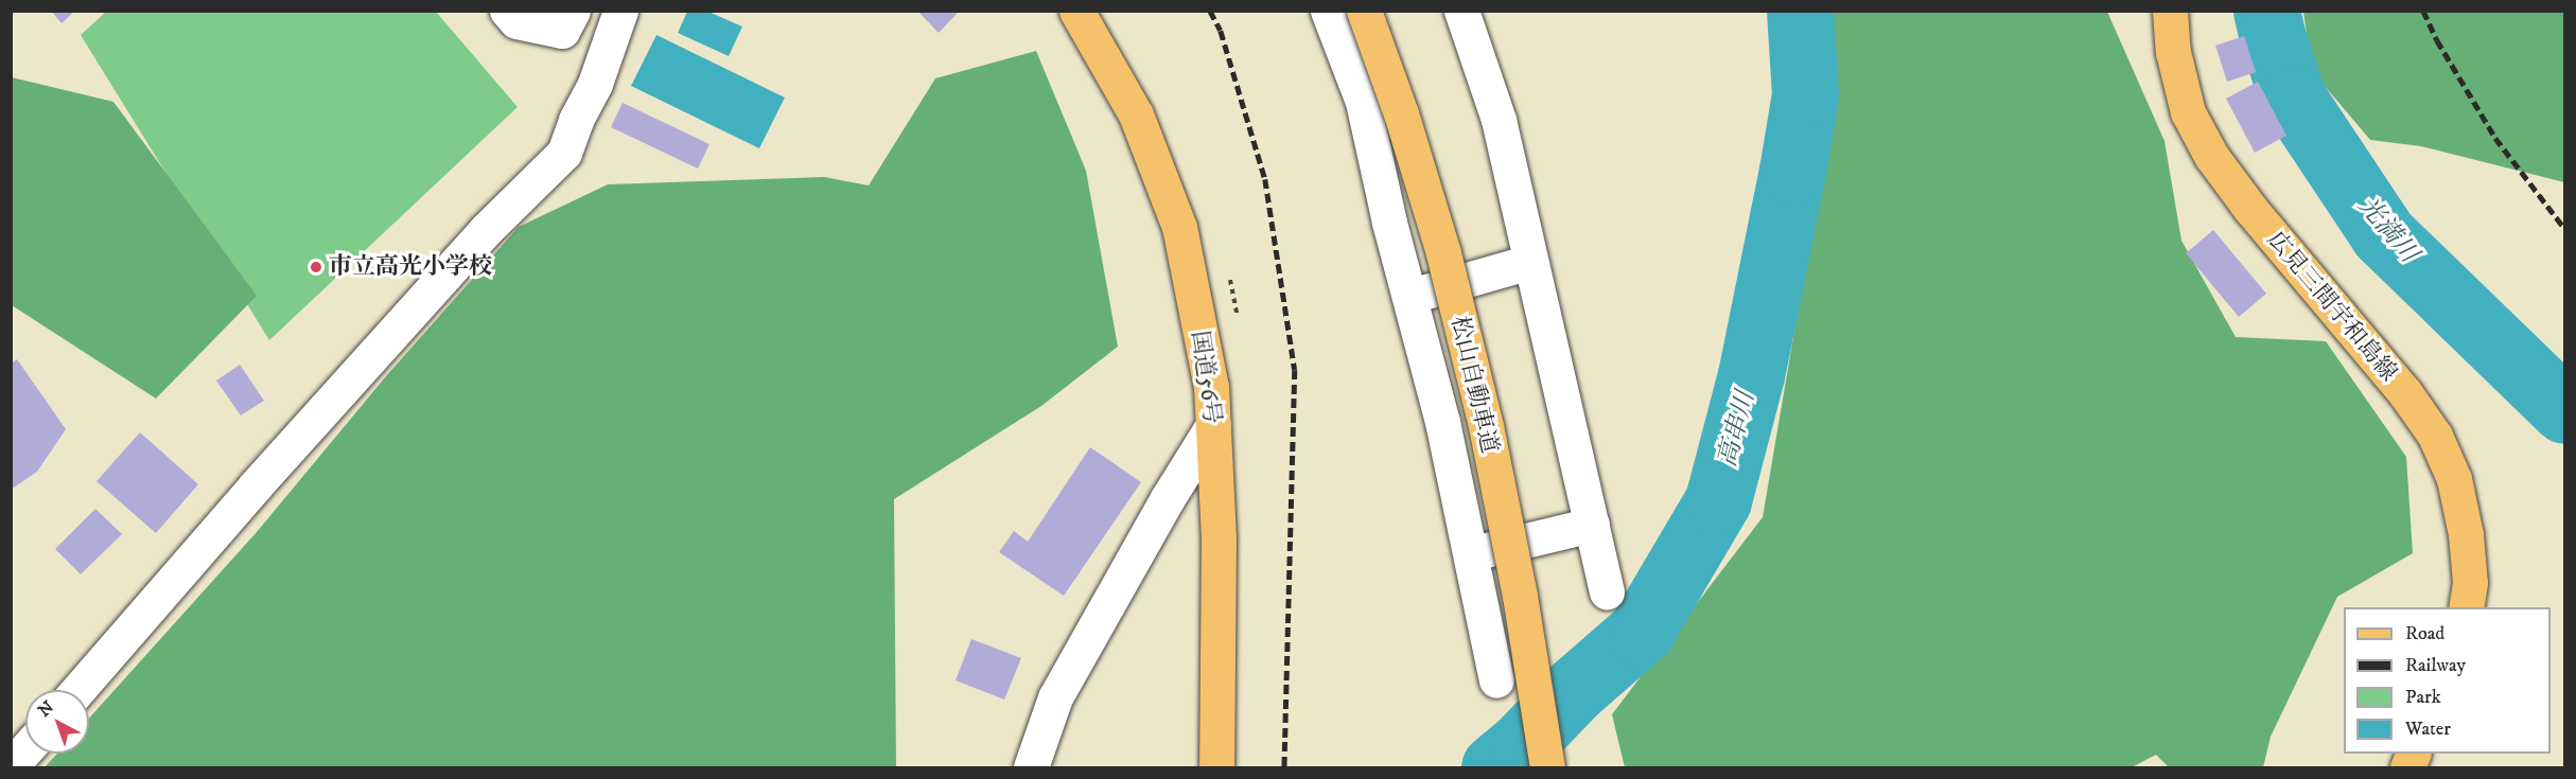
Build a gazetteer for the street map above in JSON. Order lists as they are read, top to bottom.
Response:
{
  "streets": {
    "main road": ["広見三間宇和島線", "国道56号", "松山自動車道"]
  },
  "water": ["光満川", "高串川"],
  "places": ["市立高光小学校"],
  "legend": [
    "Road",
    "Railway",
    "Park",
    "Water"
  ],
  "north": "top left"
}
